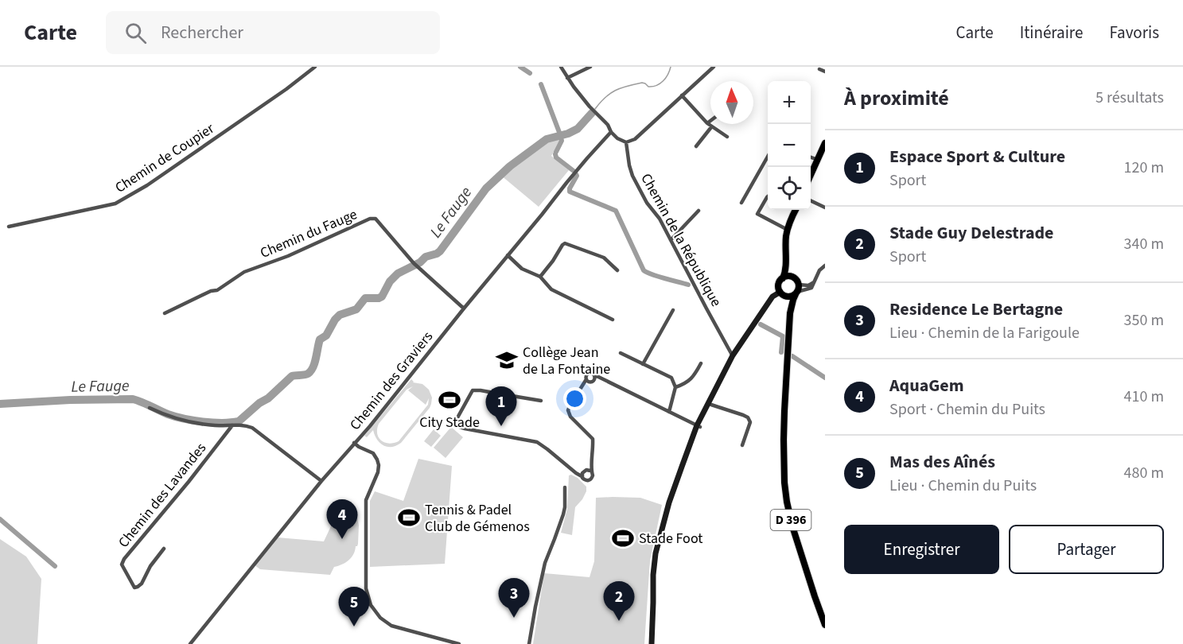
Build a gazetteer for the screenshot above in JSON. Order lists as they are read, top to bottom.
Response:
{
  "streets": {
    "main road": ["D 396"],
    "street": [
      "Chemin de Coupier",
      "Chemin du Fauge",
      "Chemin de la République",
      "Chemin des Graviers",
      "Chemin des Lavandes"
    ]
  },
  "crossings": [
    ["Chemin du Fauge", "Chemin des Graviers"]
  ],
  "water": ["Le Fauge"],
  "places": {
    "school or university": ["Collège Jean de La Fontaine"],
    "sports": ["City Stade", "Tennis & Padel Club de Gémenos", "Stade Foot"]
  },
  "north": "top",
  "page": {
    "header": "Carte",
    "search": "Rechercher",
    "nav": ["Carte", "Itinéraire", "Favoris"],
    "heading": ["À proximité", "5 résultats"],
    "map_buttons": ["+", "−"],
    "list": [
      {
        "mark": "1",
        "name": "Espace Sport & Culture",
        "note": "Sport",
        "value": "120 m"
      },
      {
        "mark": "2",
        "name": "Stade Guy Delestrade",
        "note": "Sport",
        "value": "340 m"
      },
      {
        "mark": "3",
        "name": "Residence Le Bertagne",
        "note": "Lieu · Chemin de la Farigoule",
        "value": "350 m"
      },
      {
        "mark": "4",
        "name": "AquaGem",
        "note": "Sport · Chemin du Puits",
        "value": "410 m"
      },
      {
        "mark": "5",
        "name": "Mas des Aînés",
        "note": "Lieu · Chemin du Puits",
        "value": "480 m"
      }
    ],
    "pins": [
      "1",
      "4",
      "3",
      "2",
      "5"
    ],
    "buttons": ["Enregistrer", "Partager"]
  }
}
